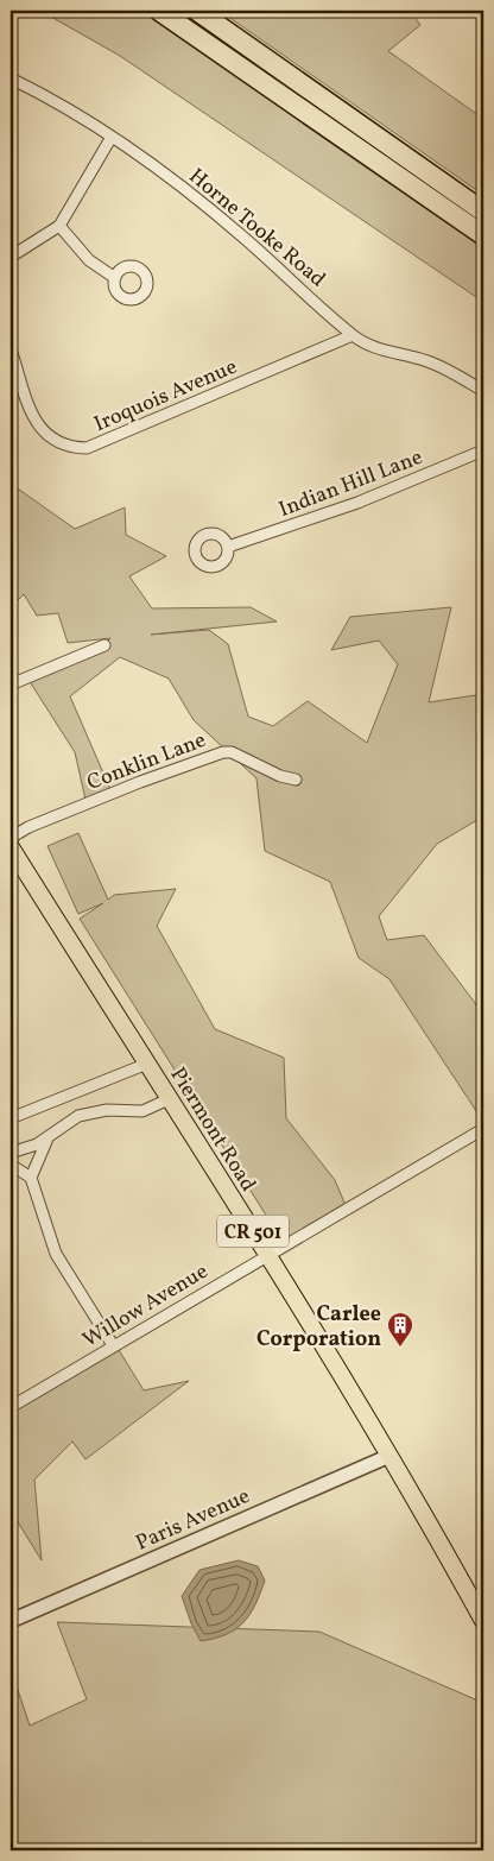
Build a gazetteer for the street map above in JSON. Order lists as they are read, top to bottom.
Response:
{
  "streets": {
    "main road": ["Piermont Road", "CR 501"],
    "street": [
      "Horne Tooke Road",
      "Iroquois Avenue",
      "Indian Hill Lane",
      "Conklin Lane",
      "Willow Avenue",
      "Paris Avenue"
    ]
  },
  "crossings": [
    ["Horne Tooke Road", "Iroquois Avenue"],
    ["Piermont Road", "Willow Avenue"],
    ["Piermont Road", "Paris Avenue"]
  ],
  "places": {
    "building": ["Carlee Corporation"]
  }
}
